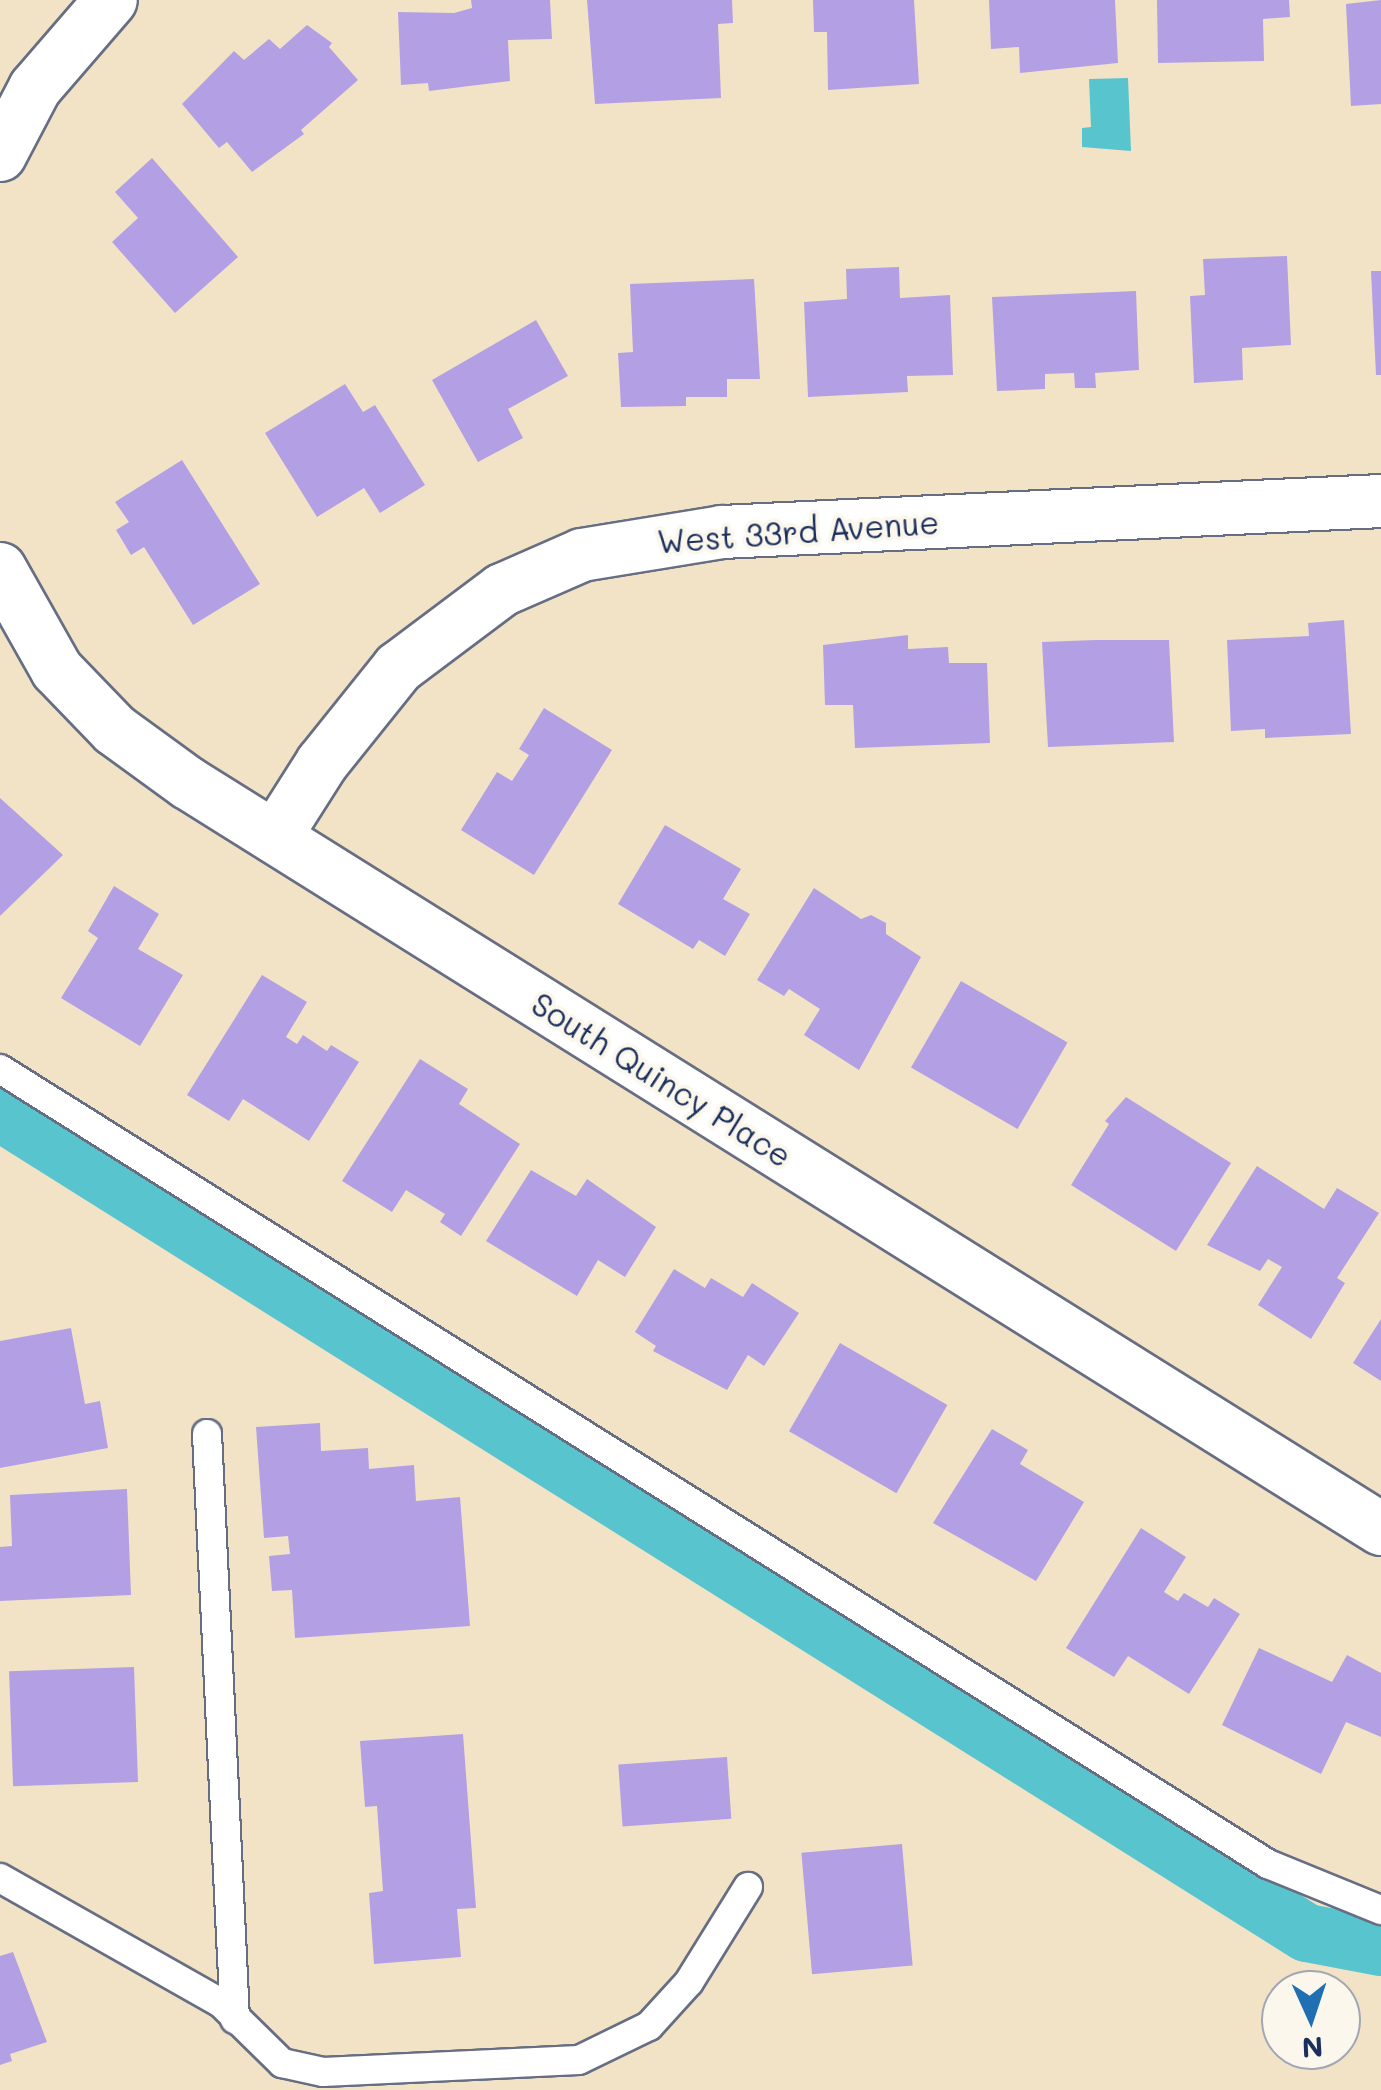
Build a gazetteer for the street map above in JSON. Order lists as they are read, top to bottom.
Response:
{
  "streets": {
    "street": ["West 33rd Avenue", "South Quincy Place"]
  },
  "crossings": [
    ["West 33rd Avenue", "South Quincy Place"]
  ],
  "north": "bottom"
}
